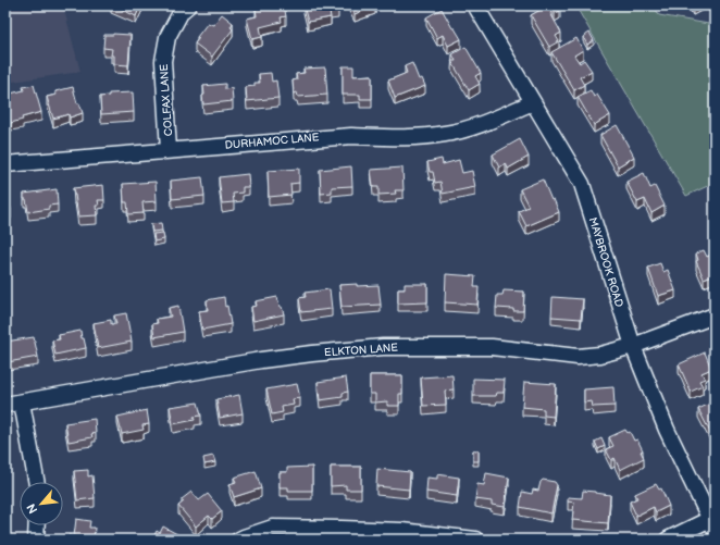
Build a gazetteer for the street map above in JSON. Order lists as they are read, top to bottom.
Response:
{
  "streets": {
    "street": [
      "COLFAX LANE",
      "DURHAMOC LANE",
      "MAYBROOK ROAD",
      "ELKTON LANE"
    ]
  },
  "crossings": [
    ["COLFAX LANE", "DURHAMOC LANE"],
    ["DURHAMOC LANE", "MAYBROOK ROAD"],
    ["MAYBROOK ROAD", "ELKTON LANE"]
  ],
  "north": "bottom left"
}
